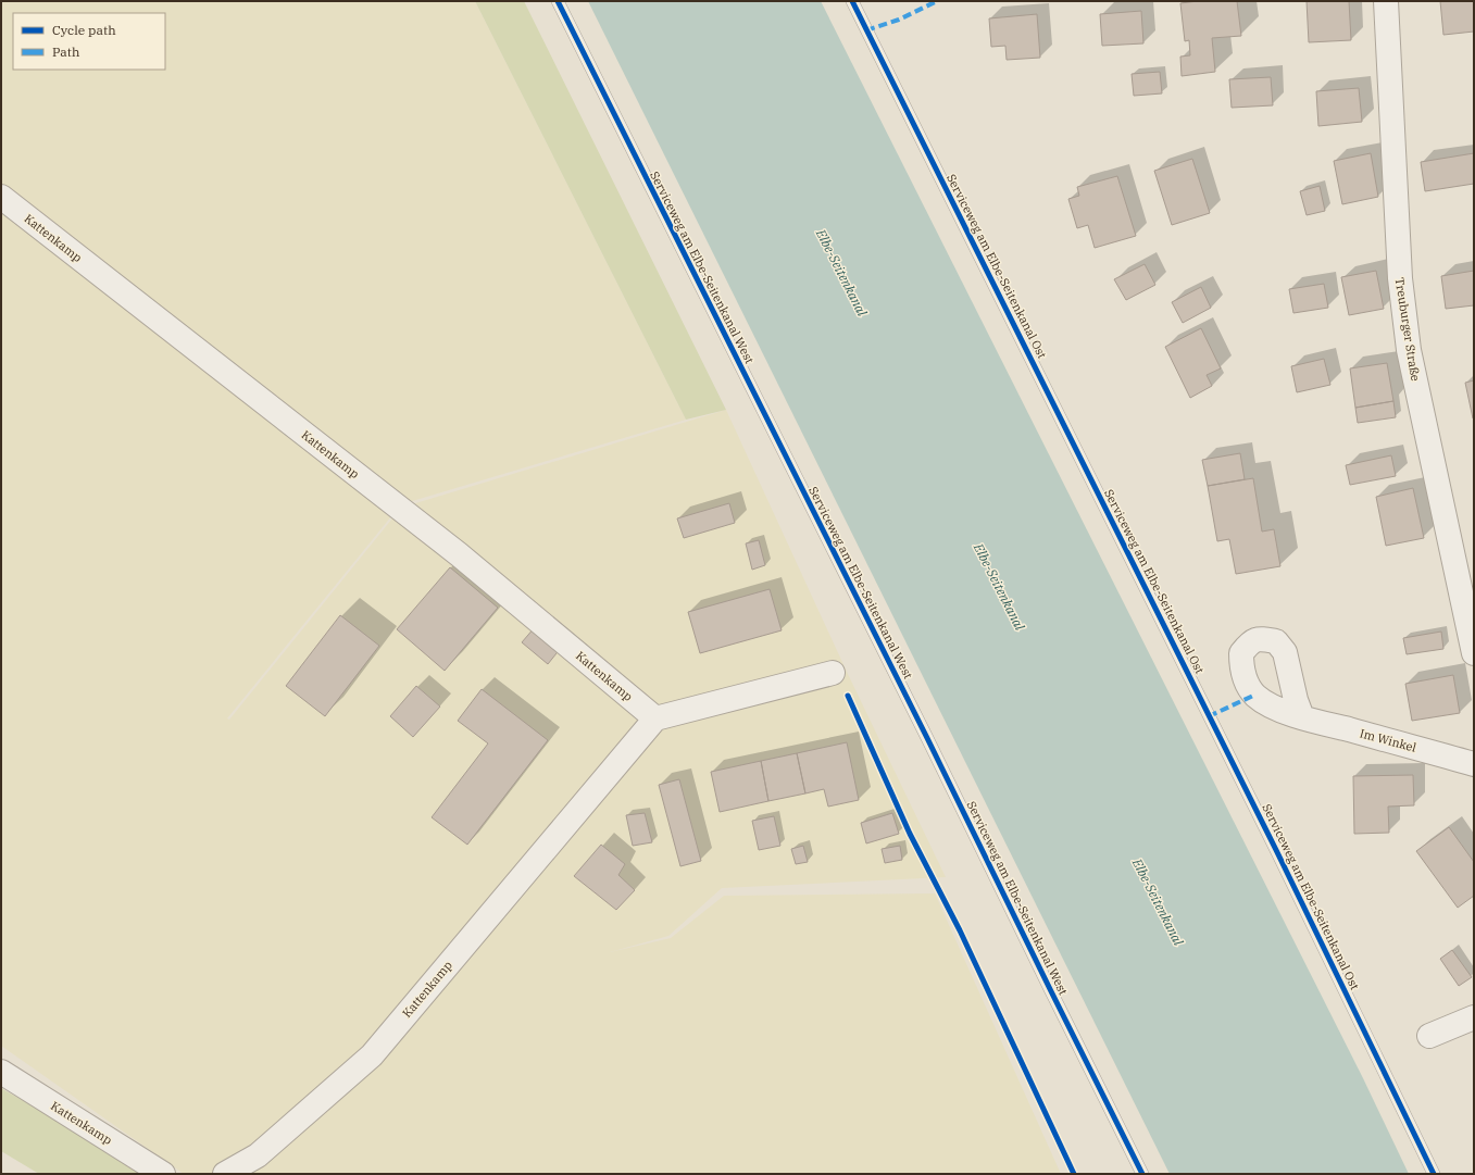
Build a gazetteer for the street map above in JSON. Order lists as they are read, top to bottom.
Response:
{
  "streets": {
    "street": ["Kattenkamp", "Treuburger Straße", "Im Winkel"],
    "lane": ["Serviceweg am Elbe-Seitenkanal Ost", "Serviceweg am Elbe-Seitenkanal West"]
  },
  "water": ["Elbe-Seitenkanal"],
  "legend": ["Cycle path", "Path"]
}
